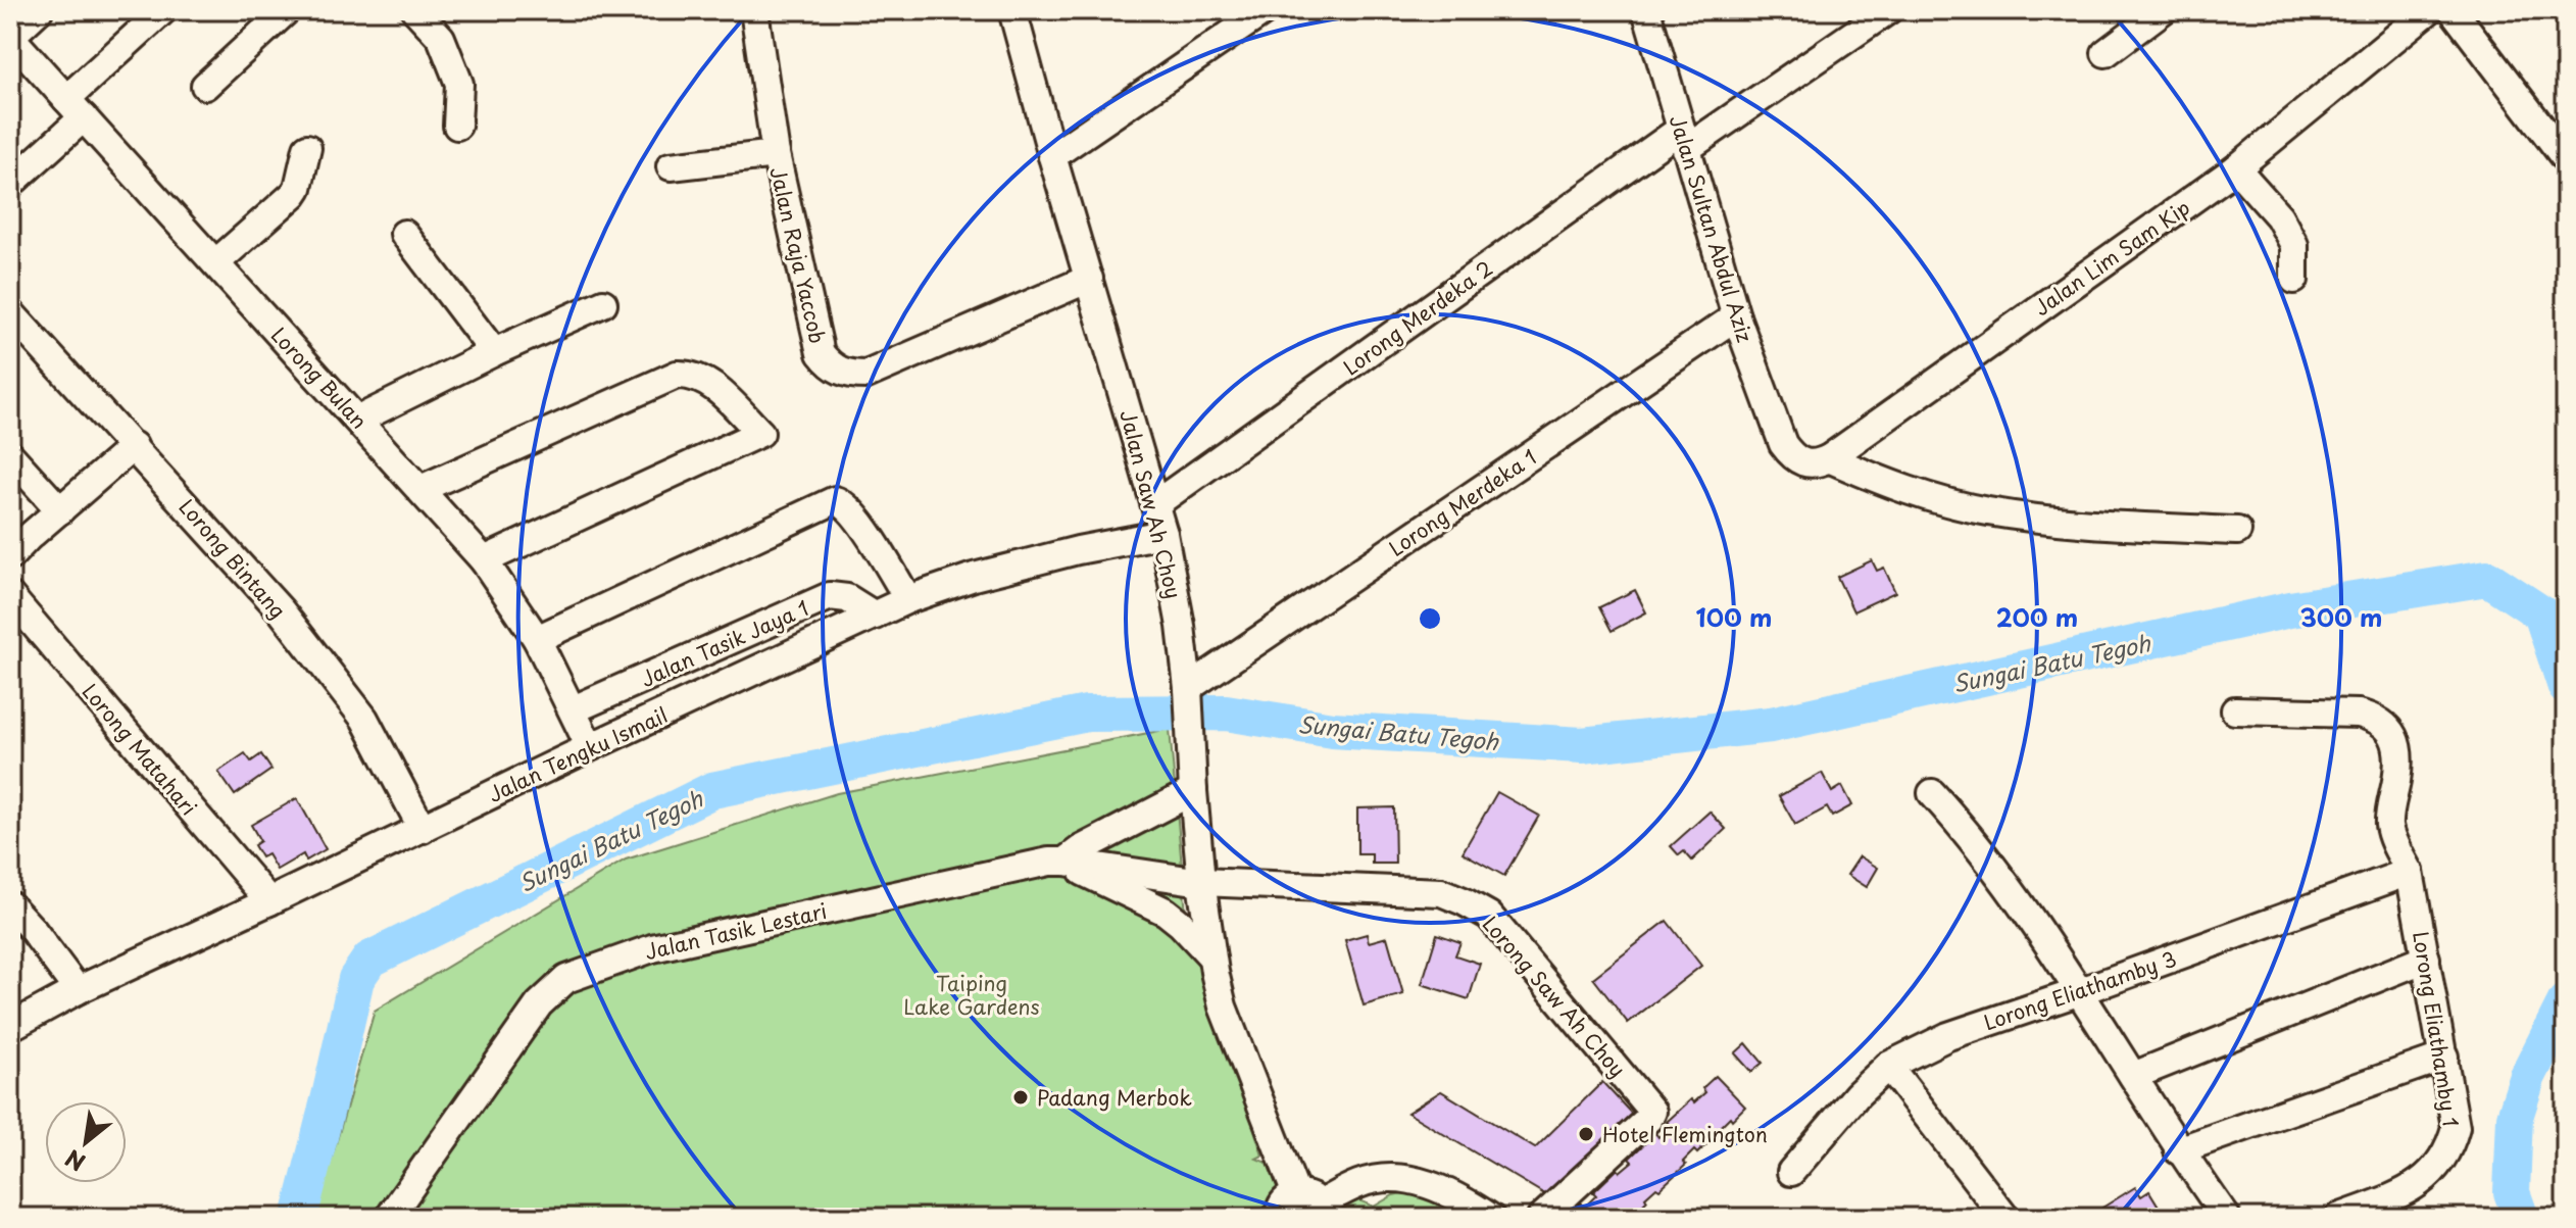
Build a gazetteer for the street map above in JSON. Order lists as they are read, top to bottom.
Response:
{
  "streets": {
    "street": [
      "Jalan Sultan Abdul Aziz",
      "Jalan Raja Yaccob",
      "Jalan Lim Sam Kip",
      "Lorong Merdeka 2",
      "Lorong Bulan",
      "Lorong Merdeka 1",
      "Jalan Saw Ah Choy",
      "Lorong Bintang",
      "Jalan Tasik Jaya 1",
      "Lorong Matahari",
      "Jalan Tengku Ismail",
      "Jalan Tasik Lestari",
      "Lorong Eliathamby 3",
      "Lorong Saw Ah Choy",
      "Lorong Eliathamby 1"
    ]
  },
  "crossings": [
    ["Jalan Sultan Abdul Aziz", "Jalan Lim Sam Kip"],
    ["Jalan Sultan Abdul Aziz", "Lorong Merdeka 2"],
    ["Jalan Sultan Abdul Aziz", "Lorong Merdeka 1"],
    ["Jalan Raja Yaccob", "Jalan Saw Ah Choy"],
    ["Lorong Merdeka 2", "Jalan Saw Ah Choy"],
    ["Lorong Bulan", "Jalan Tasik Jaya 1"],
    ["Lorong Bulan", "Jalan Tengku Ismail"],
    ["Lorong Merdeka 1", "Jalan Saw Ah Choy"],
    ["Jalan Saw Ah Choy", "Jalan Tengku Ismail"],
    ["Jalan Saw Ah Choy", "Jalan Tasik Lestari"],
    ["Jalan Saw Ah Choy", "Lorong Saw Ah Choy"],
    ["Lorong Bintang", "Jalan Tengku Ismail"],
    ["Jalan Tasik Jaya 1", "Jalan Tengku Ismail"],
    ["Lorong Matahari", "Jalan Tengku Ismail"],
    ["Jalan Tasik Lestari", "Lorong Saw Ah Choy"],
    ["Lorong Eliathamby 3", "Lorong Eliathamby 1"]
  ],
  "water": ["Sungai Batu Tegoh"],
  "parks": ["Taiping Lake Gardens"],
  "places": ["Padang Merbok", "Hotel Flemington"],
  "north": "bottom left",
  "rings": ["100 m", "200 m", "300 m"]
}
